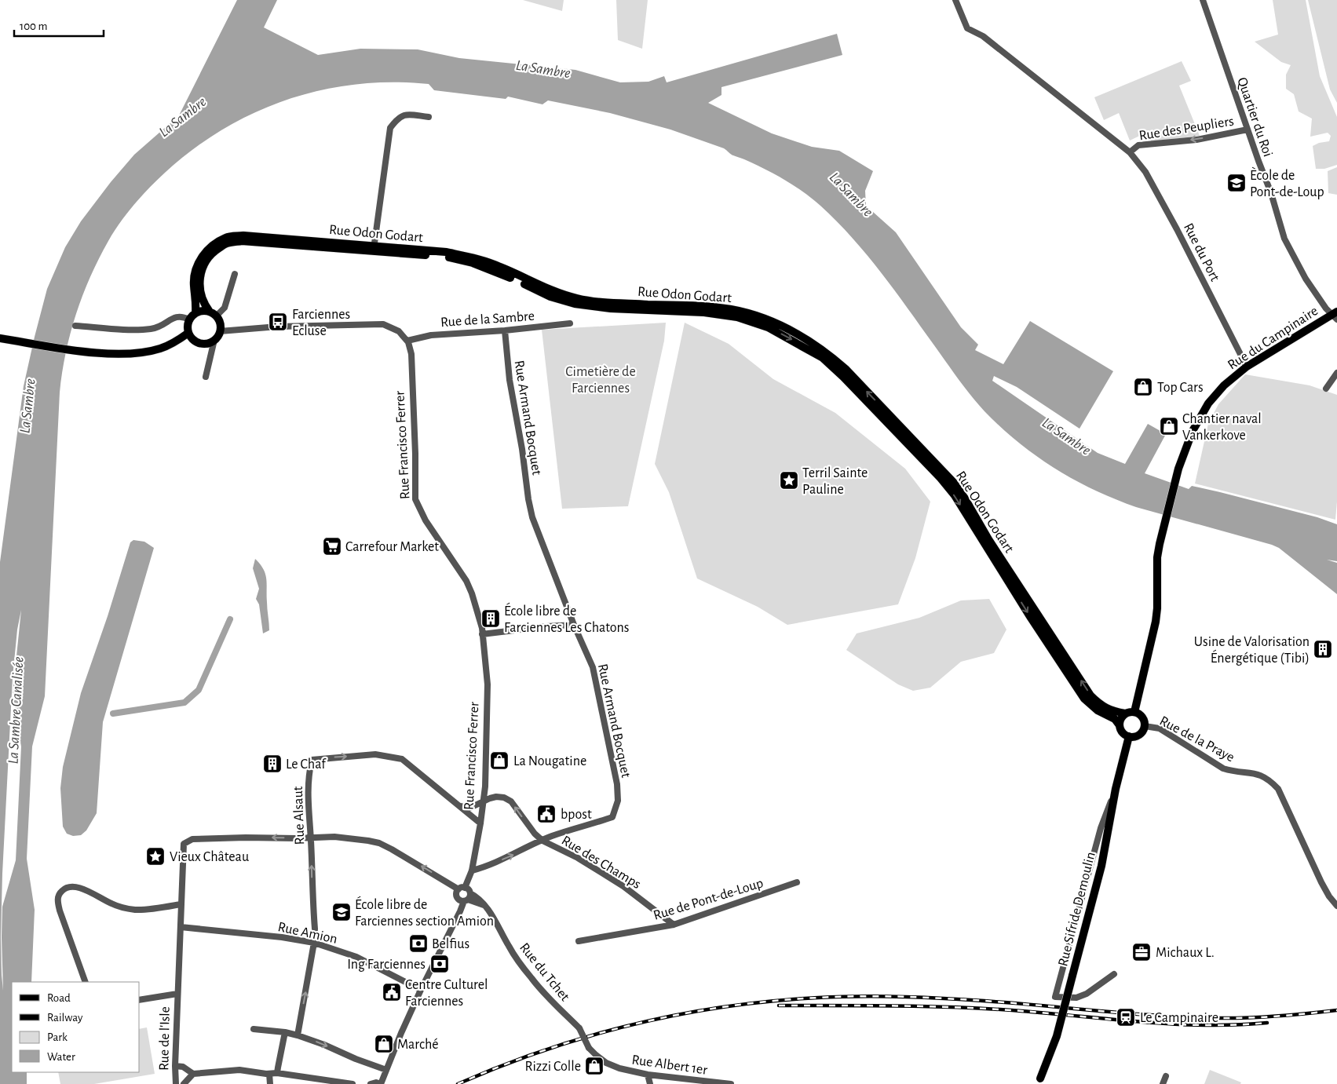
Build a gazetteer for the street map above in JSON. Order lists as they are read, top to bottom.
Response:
{
  "streets": {
    "main road": ["Rue Odon Godart", "Rue du Campinaire", "Rue Sifride Demoulin"],
    "street": [
      "Quartier du Roi",
      "Rue des Peupliers",
      "Rue du Port",
      "Rue de la Sambre",
      "Rue Armand Bocquet",
      "Rue Francisco Ferrer",
      "Rue de la Praye",
      "Rue Alsaut",
      "Rue des Champs",
      "Rue de Pont-de-Loup",
      "Rue Amion",
      "Rue du Tchet",
      "Rue de l'Isle",
      "Rue Albert 1er"
    ]
  },
  "crossings": [
    ["Quartier du Roi", "Rue des Peupliers"],
    ["Quartier du Roi", "Rue du Campinaire"],
    ["Rue des Peupliers", "Rue du Port"],
    ["Rue Odon Godart", "Rue du Campinaire"],
    ["Rue Odon Godart", "Rue de la Praye"],
    ["Rue Odon Godart", "Rue Sifride Demoulin"],
    ["Rue du Port", "Rue du Campinaire"],
    ["Rue de la Sambre", "Rue Armand Bocquet"],
    ["Rue de la Sambre", "Rue Francisco Ferrer"],
    ["Rue du Campinaire", "Rue de la Praye"],
    ["Rue du Campinaire", "Rue Sifride Demoulin"],
    ["Rue Armand Bocquet", "Rue Francisco Ferrer"],
    ["Rue Armand Bocquet", "Rue des Champs"],
    ["Rue Francisco Ferrer", "Rue Alsaut"],
    ["Rue Francisco Ferrer", "Rue des Champs"],
    ["Rue Francisco Ferrer", "Rue Amion"],
    ["Rue Francisco Ferrer", "Rue du Tchet"],
    ["Rue de la Praye", "Rue Sifride Demoulin"],
    ["Rue Alsaut", "Rue Amion"],
    ["Rue Alsaut", "Rue du Tchet"],
    ["Rue des Champs", "Rue de Pont-de-Loup"],
    ["Rue Amion", "Rue de l'Isle"],
    ["Rue du Tchet", "Rue de l'Isle"],
    ["Rue du Tchet", "Rue Albert 1er"]
  ],
  "one_way": ["Rue des Peupliers", "Rue du Tchet"],
  "water": ["La Sambre", "La Sambre Canalisée"],
  "parks": ["Cimetière de Farciennes"],
  "places": {
    "school or university": ["Ècole de Pont-de-Loup", "École libre de Farciennes section Amion"],
    "bus stop": ["Farciennes Ecluse"],
    "shop": [
      "Top Cars",
      "Chantier naval Vankerkove",
      "La Nougatine",
      "Marché",
      "Rizzi Colle"
    ],
    "place": ["Terril Sainte Pauline", "Vieux Château"],
    "supermarket": ["Carrefour Market"],
    "building": ["École libre de Farciennes Les Chatons", "Usine de Valorisation Énergétique (Tibi)", "Le Chaf"],
    "public building": ["bpost", "Centre Culturel Farciennes"],
    "bank": ["Belfius", "Ing Farciennes"],
    "office": ["Michaux L."],
    "station": ["Le Campinaire"]
  },
  "legend": [
    "Road",
    "Railway",
    "Park",
    "Water"
  ],
  "scale_bar": "100 m"
}
